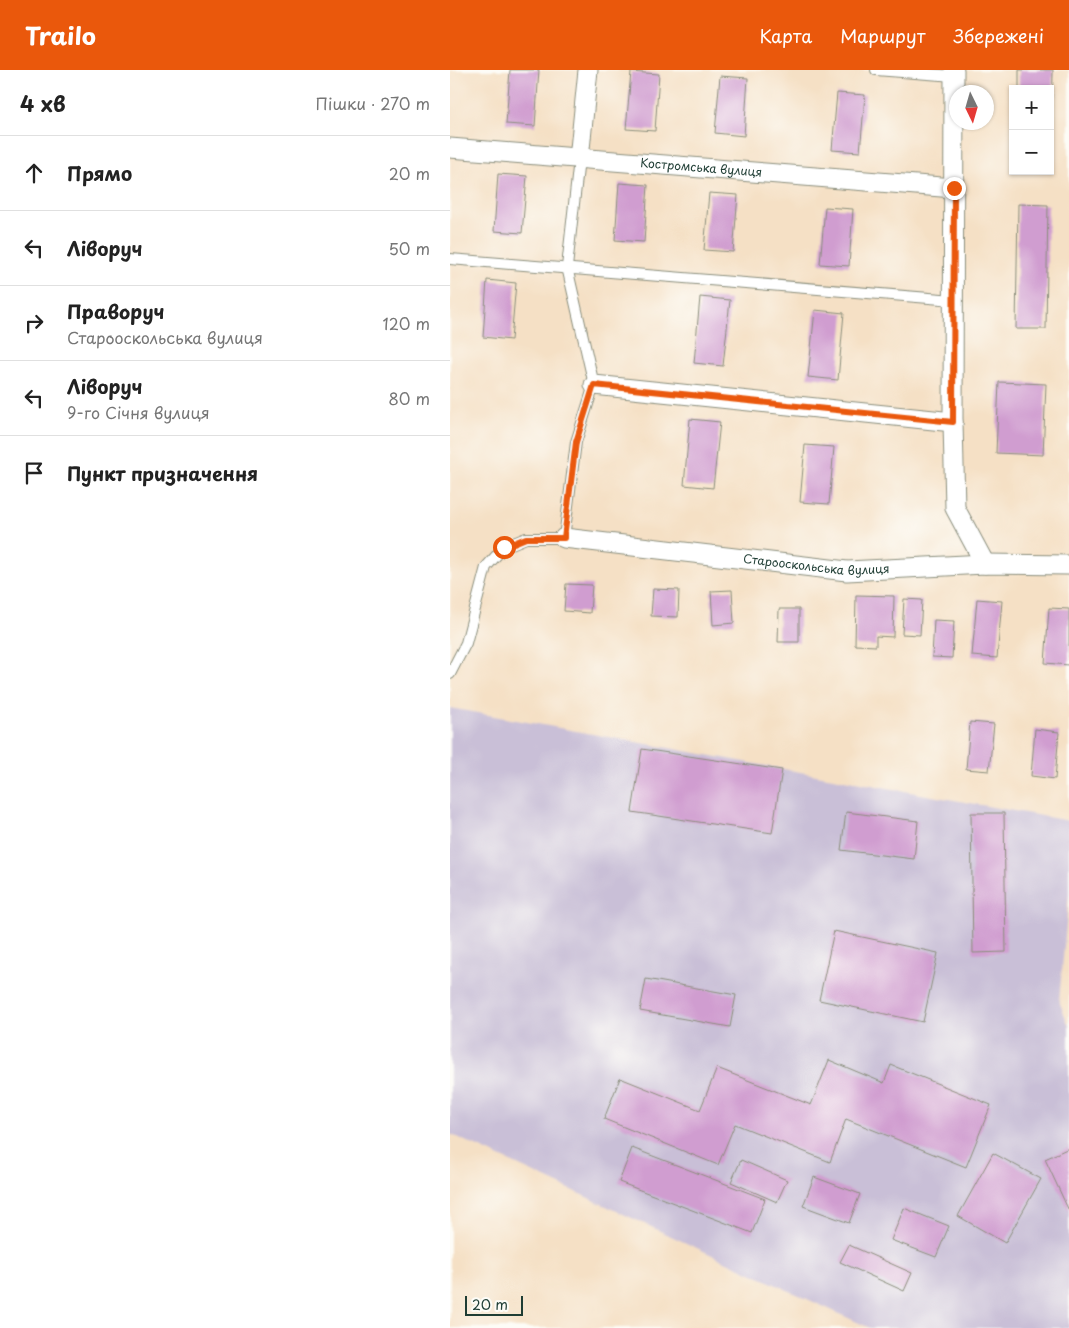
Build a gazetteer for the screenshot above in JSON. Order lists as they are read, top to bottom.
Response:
{
  "streets": {
    "street": ["Костромська вулиця", "Старооскольська вулиця"]
  },
  "scale_bar": "20 m",
  "north": "bottom",
  "page": {
    "header": "Trailo",
    "nav": ["Карта", "Маршрут", "Збережені"],
    "heading": ["4 хв", "Пішки · 270 m"],
    "map_buttons": ["+", "−"],
    "list": [
      ["Прямо", "20 m"],
      ["Ліворуч", "50 m"],
      ["Праворуч", "Старооскольська вулиця", "120 m"],
      ["Ліворуч", "9-го Січня вулиця", "80 m"],
      "Пункт призначення"
    ],
    "scale": "20 m"
  }
}
